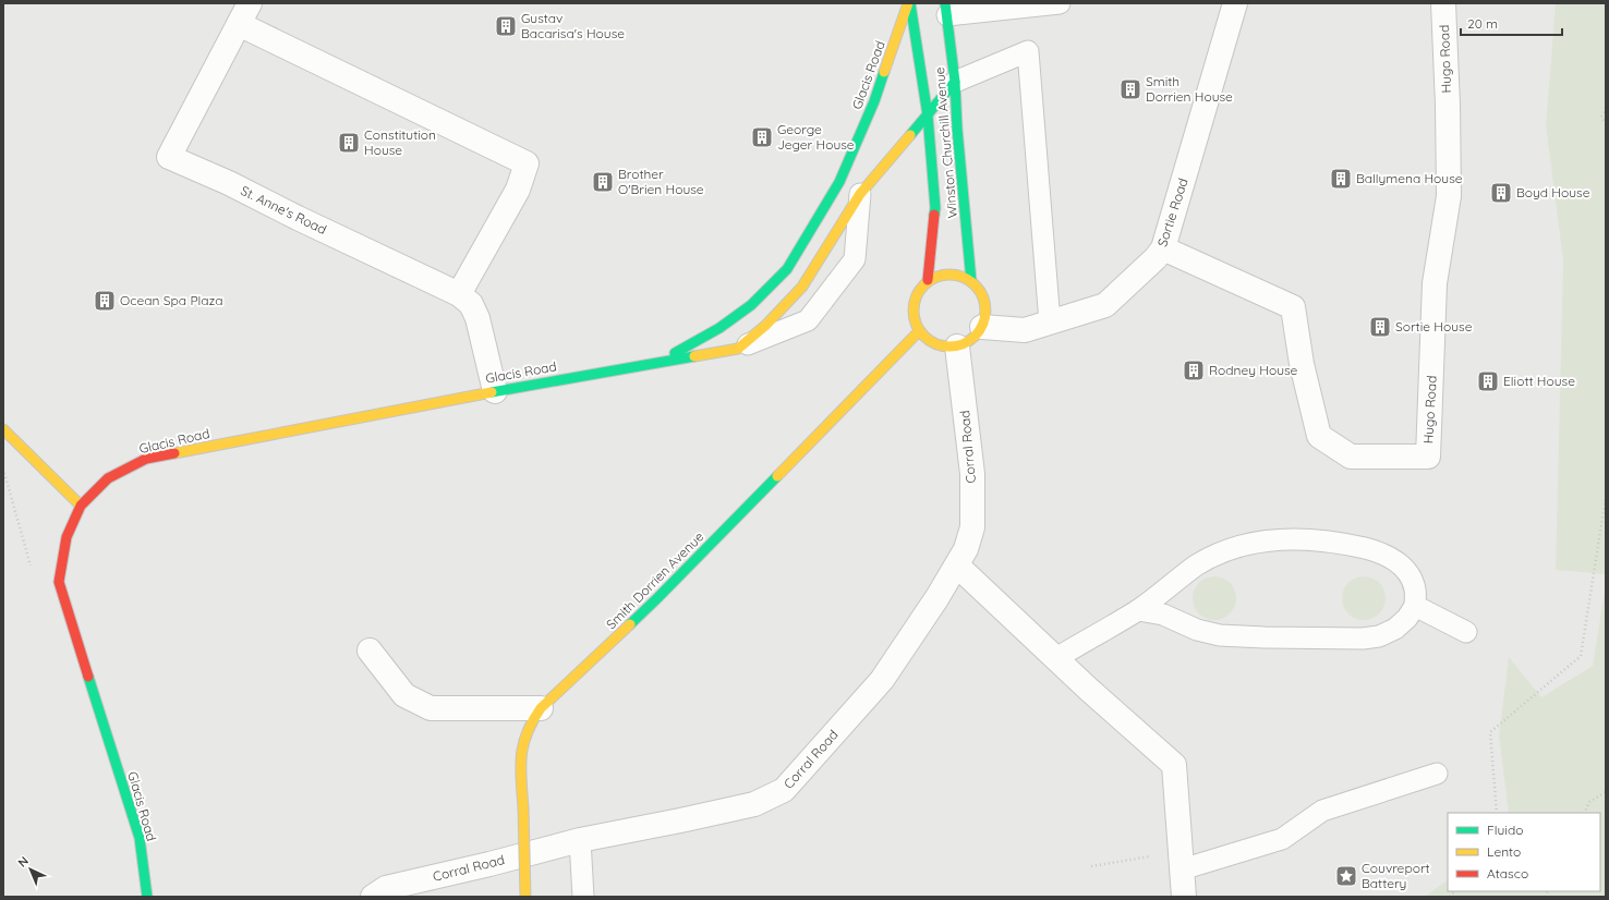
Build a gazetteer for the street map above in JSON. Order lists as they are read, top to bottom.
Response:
{
  "streets": {
    "main road": ["Glacis Road", "Winston Churchill Avenue", "Smith Dorrien Avenue"],
    "street": [
      "Hugo Road",
      "St. Anne's Road",
      "Sortie Road",
      "Corral Road"
    ]
  },
  "crossings": [
    ["Hugo Road", "Sortie Road"],
    ["Glacis Road", "St. Anne's Road"],
    ["Winston Churchill Avenue", "Sortie Road"],
    ["Winston Churchill Avenue", "Corral Road"],
    ["Winston Churchill Avenue", "Smith Dorrien Avenue"],
    ["Sortie Road", "Corral Road"],
    ["Sortie Road", "Smith Dorrien Avenue"],
    ["Corral Road", "Smith Dorrien Avenue"]
  ],
  "places": {
    "building": [
      "Gustav Bacarisa's House",
      "Smith Dorrien House",
      "George Jeger House",
      "Constitution House",
      "Ballymena House",
      "Brother O'Brien House",
      "Boyd House",
      "Ocean Spa Plaza",
      "Sortie House",
      "Rodney House",
      "Eliott House"
    ],
    "place": ["Couvreport Battery"]
  },
  "legend": ["Fluido", "Lento", "Atasco"],
  "scale_bar": "20 m",
  "north": "top left"
}
